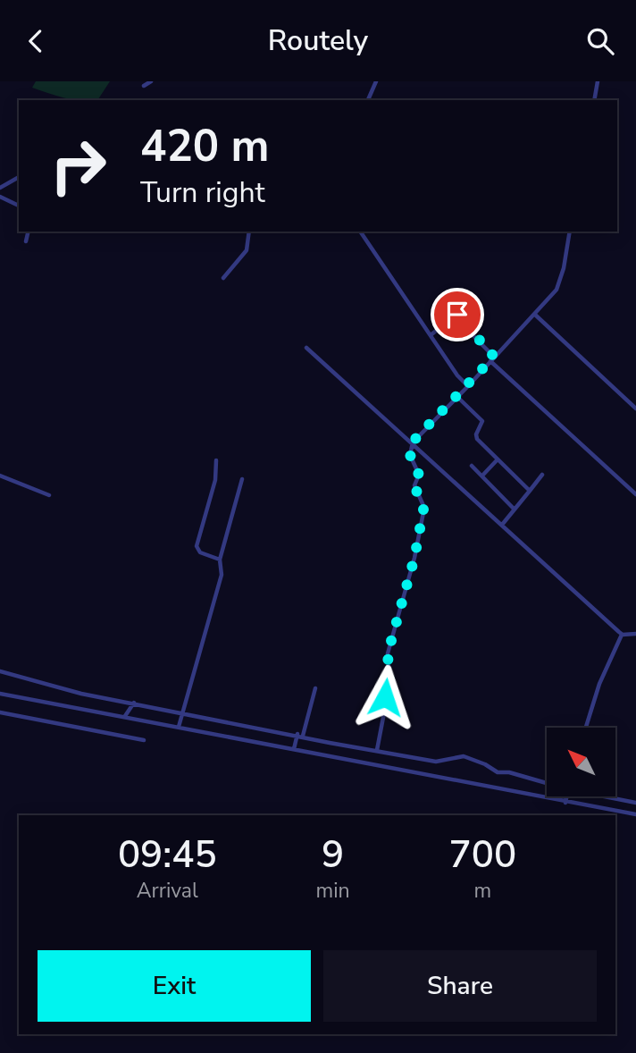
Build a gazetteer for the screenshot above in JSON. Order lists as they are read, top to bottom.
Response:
{
  "north": "top left",
  "page": {
    "header": "Routely",
    "turn": ["420 m", "Turn right"],
    "eta": [
      "09:45",
      "Arrival",
      "9",
      "min",
      "700",
      "m"
    ],
    "buttons": ["Exit", "Share"]
  }
}
